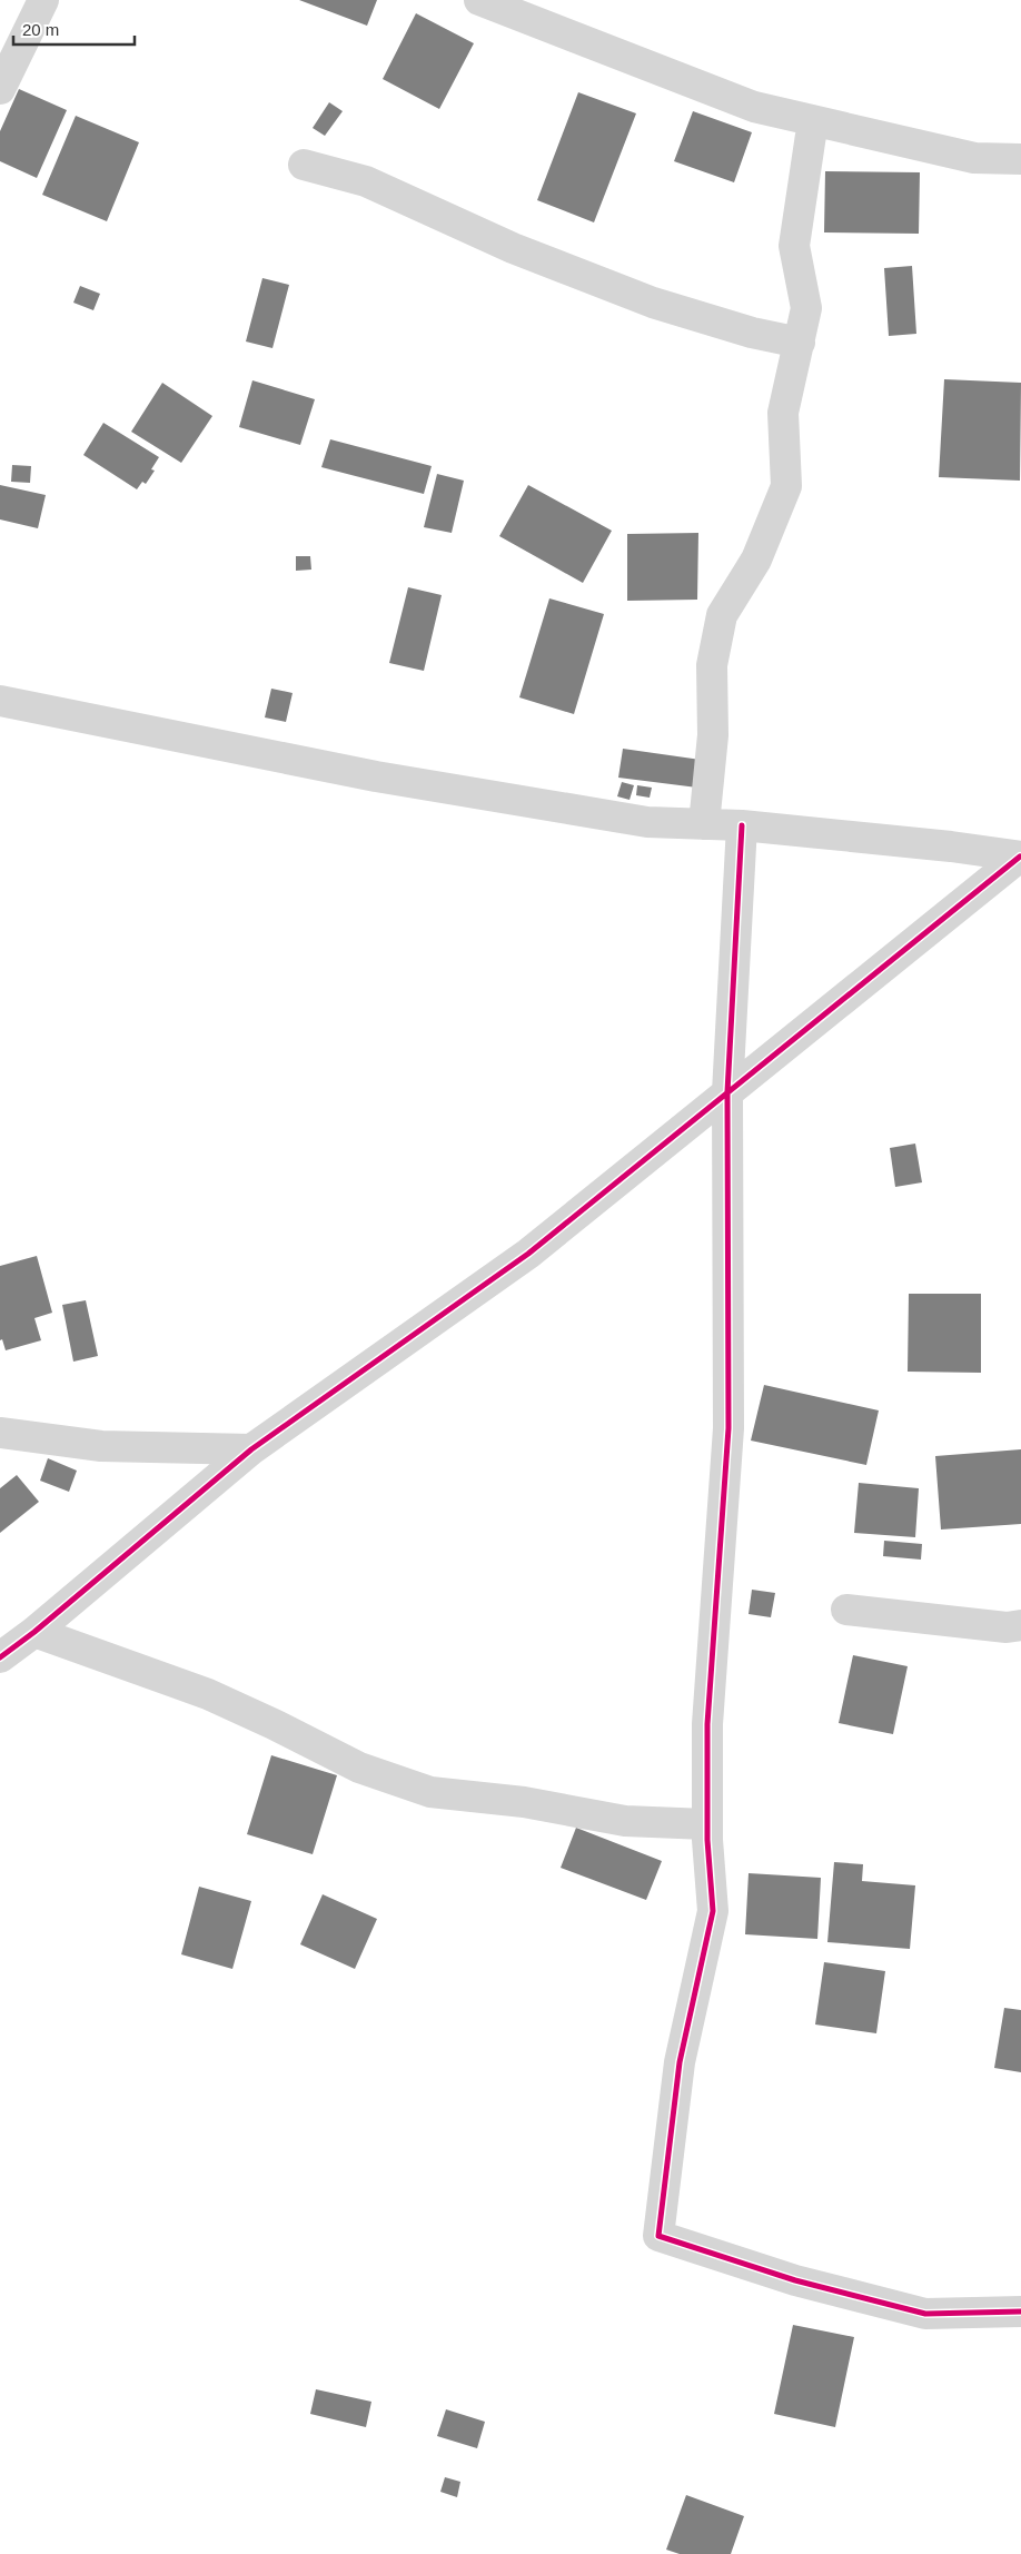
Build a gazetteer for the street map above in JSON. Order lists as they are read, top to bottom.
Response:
{
  "scale_bar": "20 m"
}
